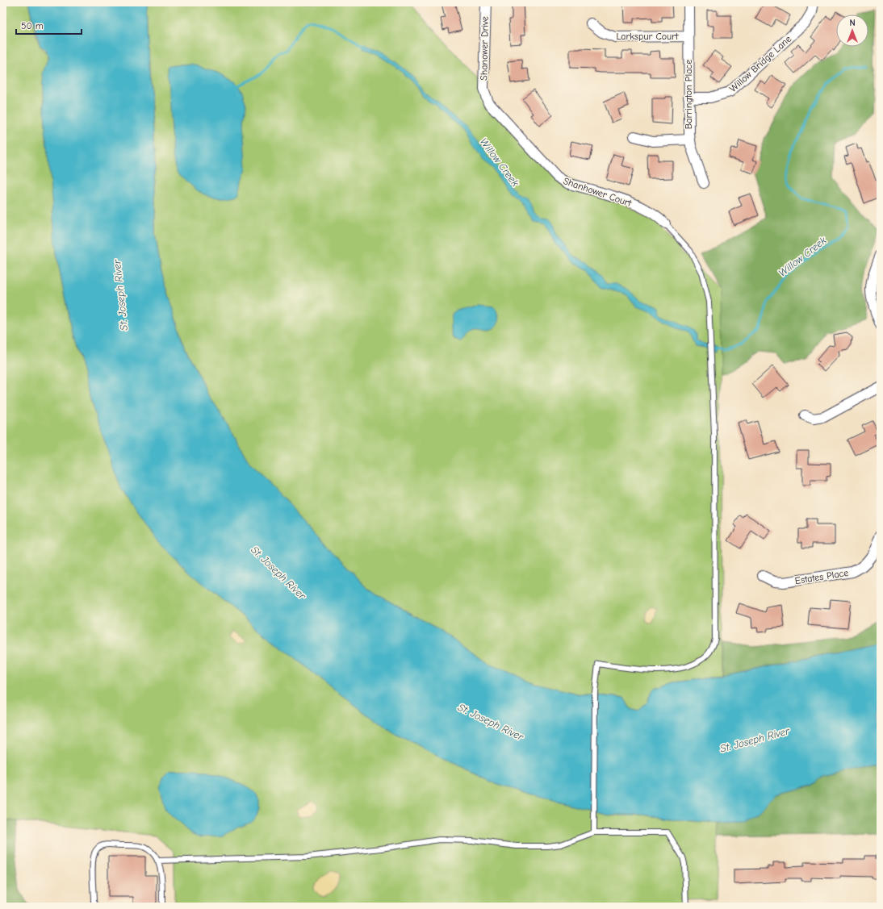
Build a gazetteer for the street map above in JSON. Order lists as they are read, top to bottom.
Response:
{
  "streets": {
    "street": [
      "Larkspur Court",
      "Shanower Drive",
      "Willow Bridge Lane",
      "Barrington Place",
      "Shanhower Court",
      "Estates Place"
    ]
  },
  "crossings": [
    ["Larkspur Court", "Barrington Place"],
    ["Shanower Drive", "Shanhower Court"],
    ["Willow Bridge Lane", "Barrington Place"]
  ],
  "water": ["Willow Creek", "St. Joseph River"],
  "scale_bar": "50 m",
  "north": "top"
}
